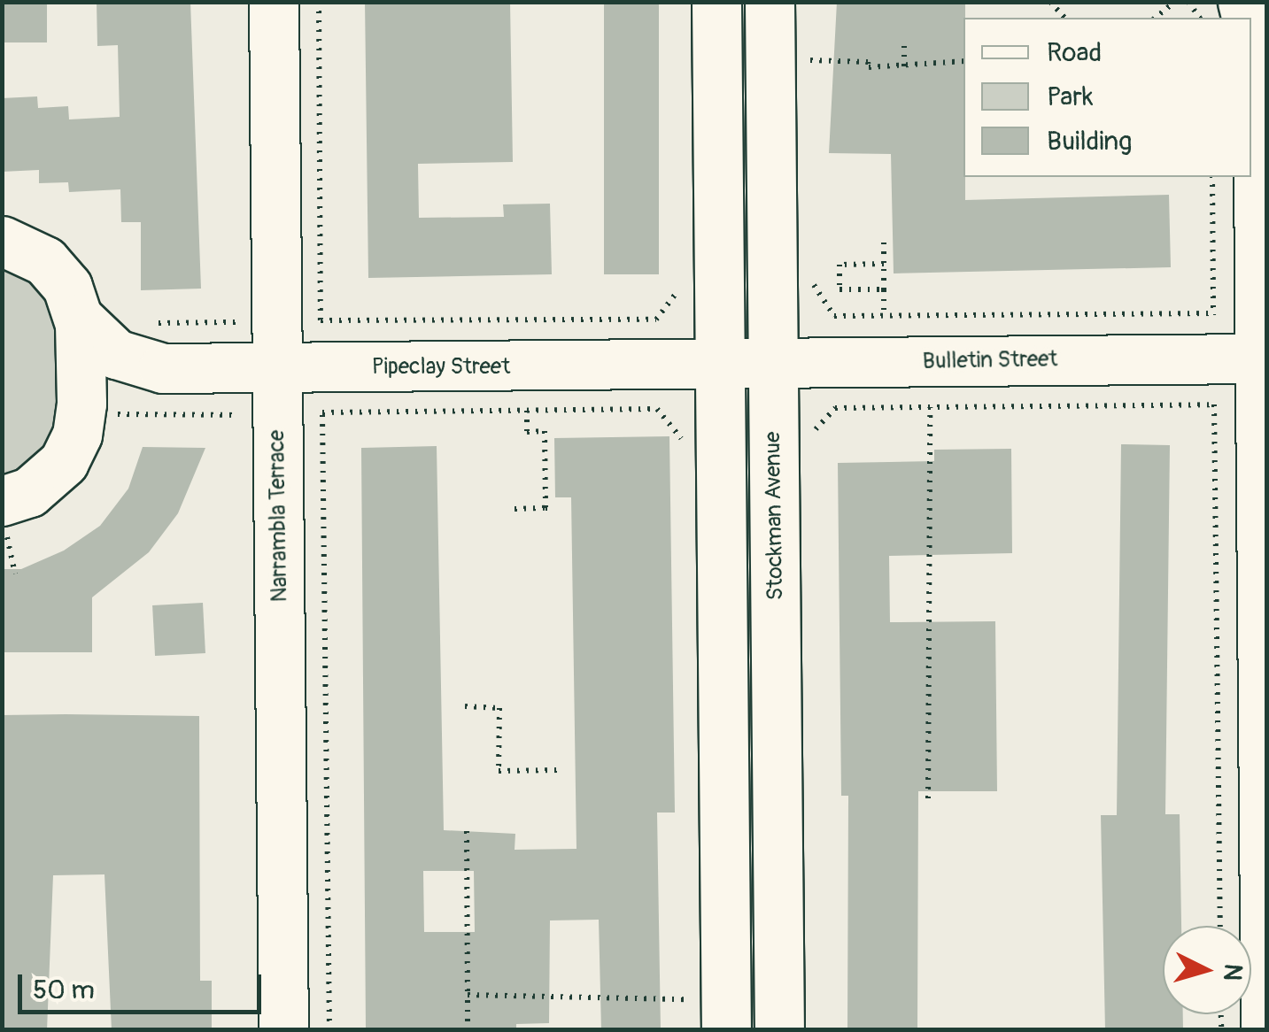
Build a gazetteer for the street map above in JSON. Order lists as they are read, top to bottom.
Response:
{
  "streets": {
    "street": [
      "Bulletin Street",
      "Pipeclay Street",
      "Narrambla Terrace",
      "Stockman Avenue"
    ]
  },
  "crossings": [
    ["Bulletin Street", "Pipeclay Street"],
    ["Bulletin Street", "Stockman Avenue"],
    ["Pipeclay Street", "Narrambla Terrace"]
  ],
  "legend": ["Road", "Park", "Building"],
  "scale_bar": "50 m",
  "north": "right"
}
